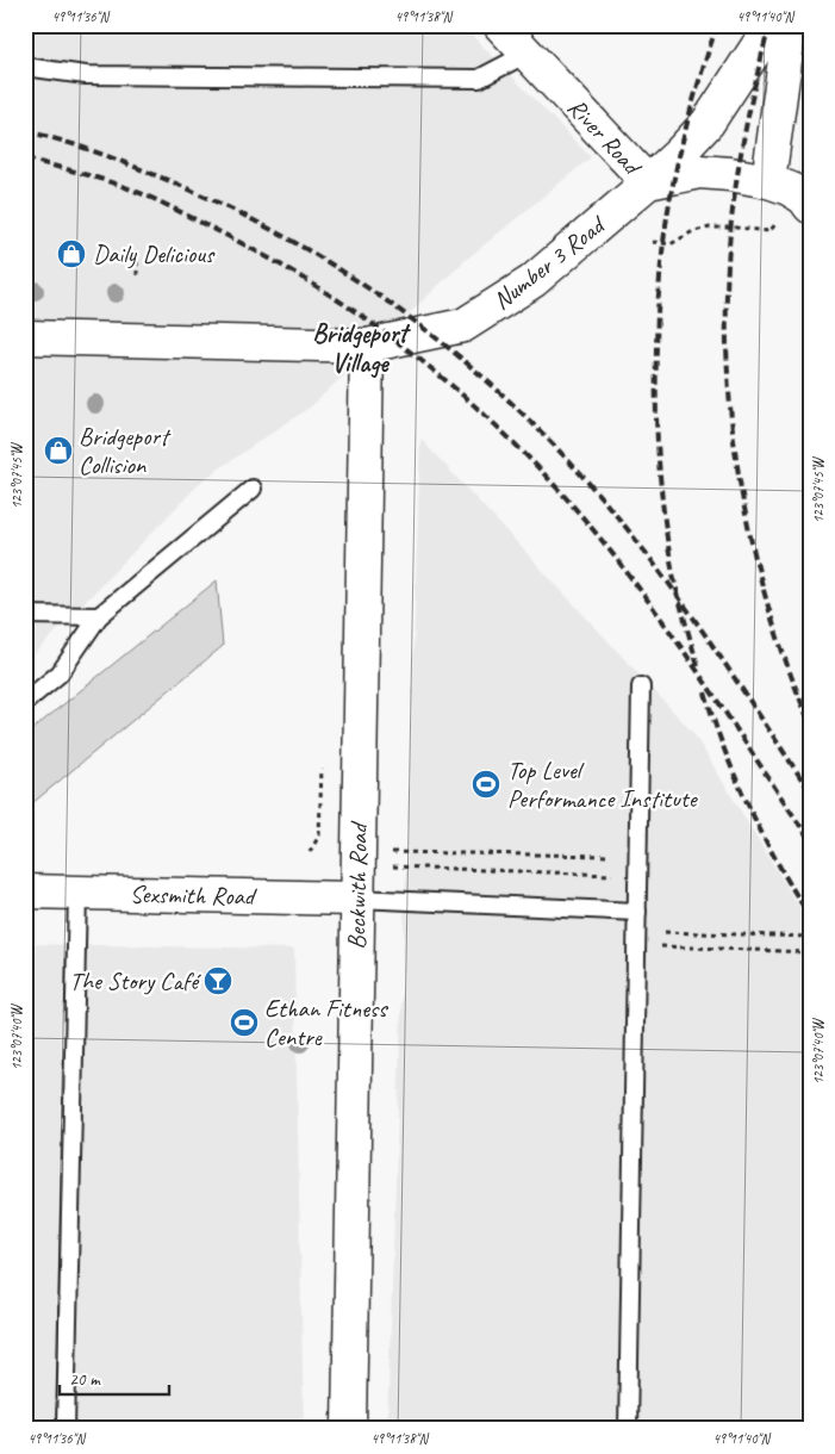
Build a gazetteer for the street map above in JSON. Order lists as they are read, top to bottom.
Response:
{
  "streets": {
    "street": [
      "River Road",
      "Number 3 Road",
      "Beckwith Road",
      "Sexsmith Road"
    ]
  },
  "crossings": [
    ["River Road", "Number 3 Road"],
    ["Number 3 Road", "Beckwith Road"],
    ["Beckwith Road", "Sexsmith Road"]
  ],
  "districts": ["Bridgeport Village"],
  "places": {
    "shop": ["Daily Delicious", "Bridgeport Collision"],
    "sports": ["Top Level Performance Institute", "Ethan Fitness Centre"],
    "bar": ["The Story Café"]
  },
  "scale_bar": "20 m",
  "coordinates": [
    "49°11'36\"N",
    "49°11'38\"N",
    "49°11'40\"N",
    "123°07'45\"W",
    "123°07'40\"W"
  ]
}
